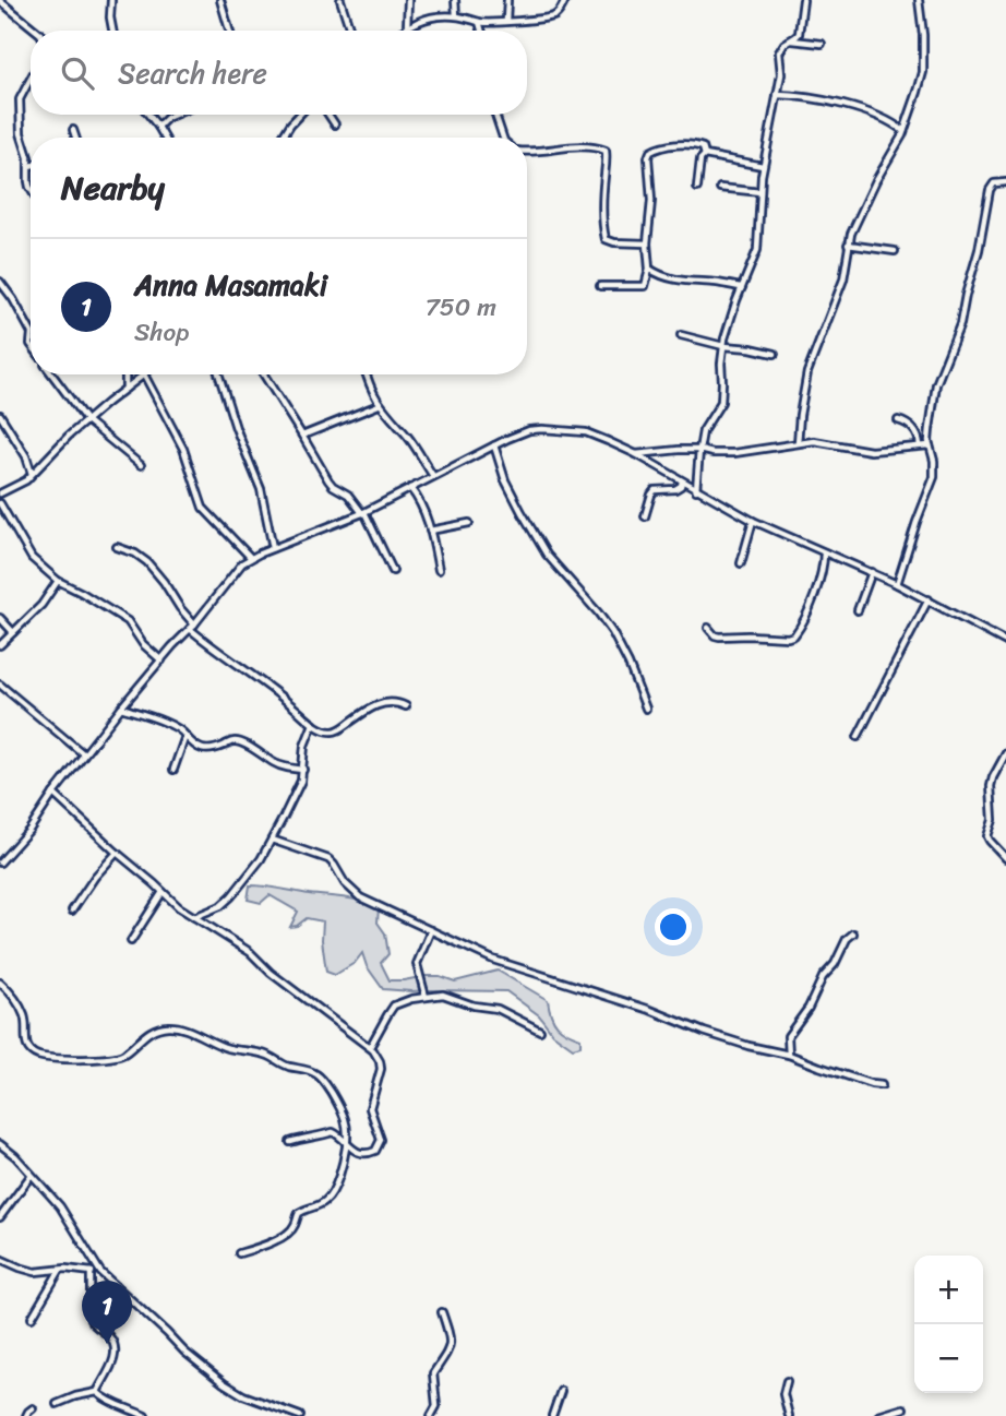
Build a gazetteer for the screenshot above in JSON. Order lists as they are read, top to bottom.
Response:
{
  "page": {
    "search": "Search here",
    "heading": "Nearby",
    "list": [
      {
        "mark": "1",
        "name": "Anna Masamaki",
        "note": "Shop",
        "value": "750 m"
      }
    ],
    "map_buttons": ["+", "−"],
    "pins": "1"
  }
}
